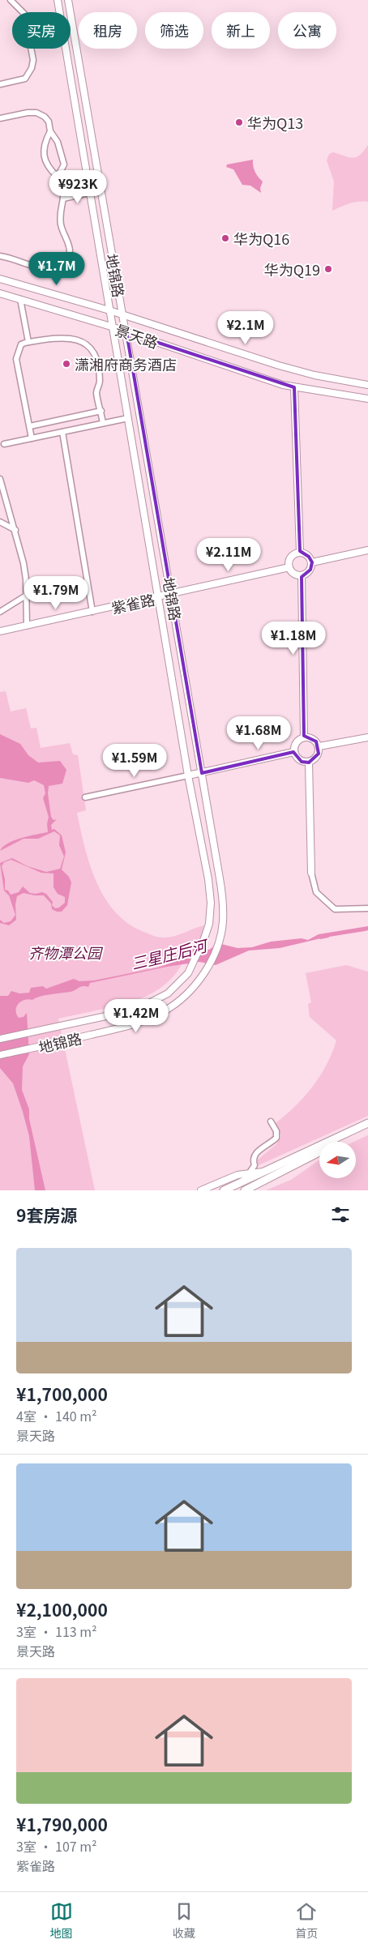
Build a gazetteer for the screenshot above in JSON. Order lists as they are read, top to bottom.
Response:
{
  "streets": {
    "street": ["地锦路", "景天路", "紫雀路"]
  },
  "crossings": [
    ["地锦路", "景天路"],
    ["地锦路", "紫雀路"]
  ],
  "water": ["三星庄后河"],
  "parks": ["齐物潭公园"],
  "places": [
    "华为Q13",
    "华为Q16",
    "华为Q19",
    "潇湘府商务酒店"
  ],
  "north": "left",
  "page": {
    "chip": [
      "买房",
      "租房",
      "筛选",
      "新上",
      "公寓"
    ],
    "price": [
      "¥923K",
      "¥1.7M",
      "¥2.1M",
      "¥2.11M",
      "¥1.79M",
      "¥1.18M",
      "¥1.68M",
      "¥1.59M",
      "¥1.42M"
    ],
    "heading": "9套房源",
    "list": [
      {
        "name": "¥1,700,000",
        "note": "4室 · 140 m² · 景天路"
      },
      {
        "name": "¥2,100,000",
        "note": "3室 · 113 m² · 景天路"
      },
      {
        "name": "¥1,790,000",
        "note": "3室 · 107 m² · 紫雀路"
      }
    ],
    "tabs": ["地图", "收藏", "首页"]
  }
}
